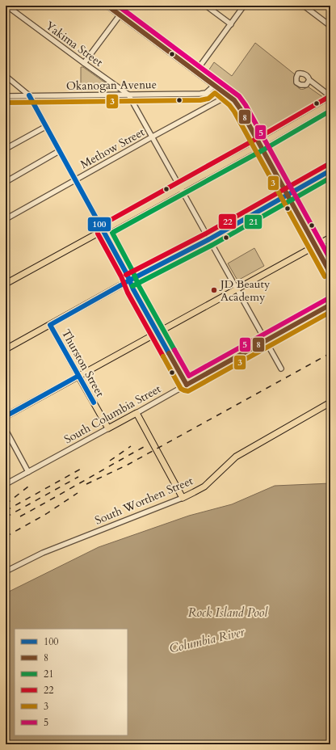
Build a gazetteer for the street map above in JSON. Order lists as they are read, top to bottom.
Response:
{
  "streets": {
    "main road": ["Thurston Street", "South Columbia Street", "South Worthen Street"],
    "street": ["Yakima Street", "Okanogan Avenue", "Methow Street"]
  },
  "crossings": [
    ["Yakima Street", "Okanogan Avenue"],
    ["Yakima Street", "Methow Street"],
    ["Yakima Street", "South Columbia Street"],
    ["Thurston Street", "South Columbia Street"]
  ],
  "water": ["Rock Island Pool", "Columbia River"],
  "places": ["JD Beauty Academy"],
  "lines": [
    "transit line 8",
    "transit line 5",
    "transit line 3",
    "transit line 100",
    "transit line 22",
    "transit line 21"
  ],
  "legend": [
    "100",
    "8",
    "21",
    "22",
    "3",
    "5"
  ]
}
